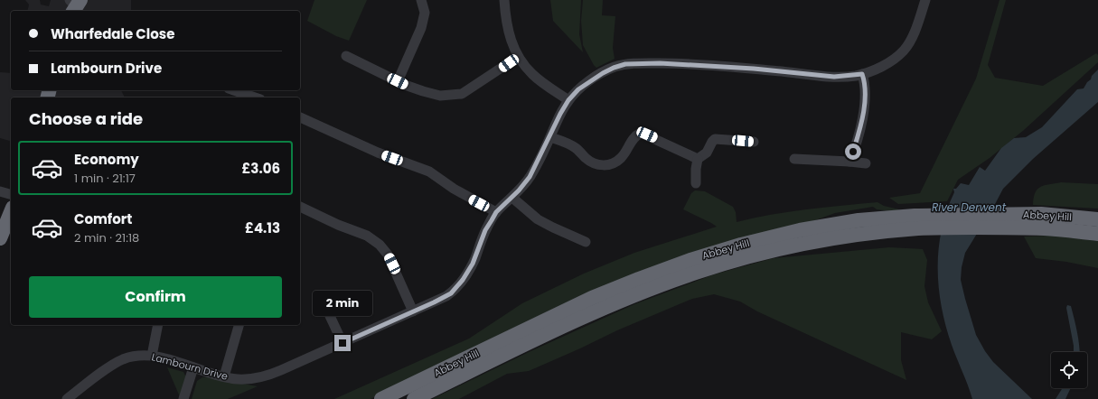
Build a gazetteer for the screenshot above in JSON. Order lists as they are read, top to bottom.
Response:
{
  "streets": {
    "highway": ["Abbey Hill"],
    "street": ["Lambourn Drive"]
  },
  "water": ["River Derwent"],
  "page": {
    "banner": ["Wharfedale Close", "Lambourn Drive"],
    "heading": "Choose a ride",
    "list": [
      {
        "name": "Economy",
        "note": "1 min · 21:17",
        "value": "£3.06"
      },
      {
        "name": "Comfort",
        "note": "2 min · 21:18",
        "value": "£4.13"
      }
    ],
    "buttons": "Confirm",
    "bubble": "2 min"
  }
}
